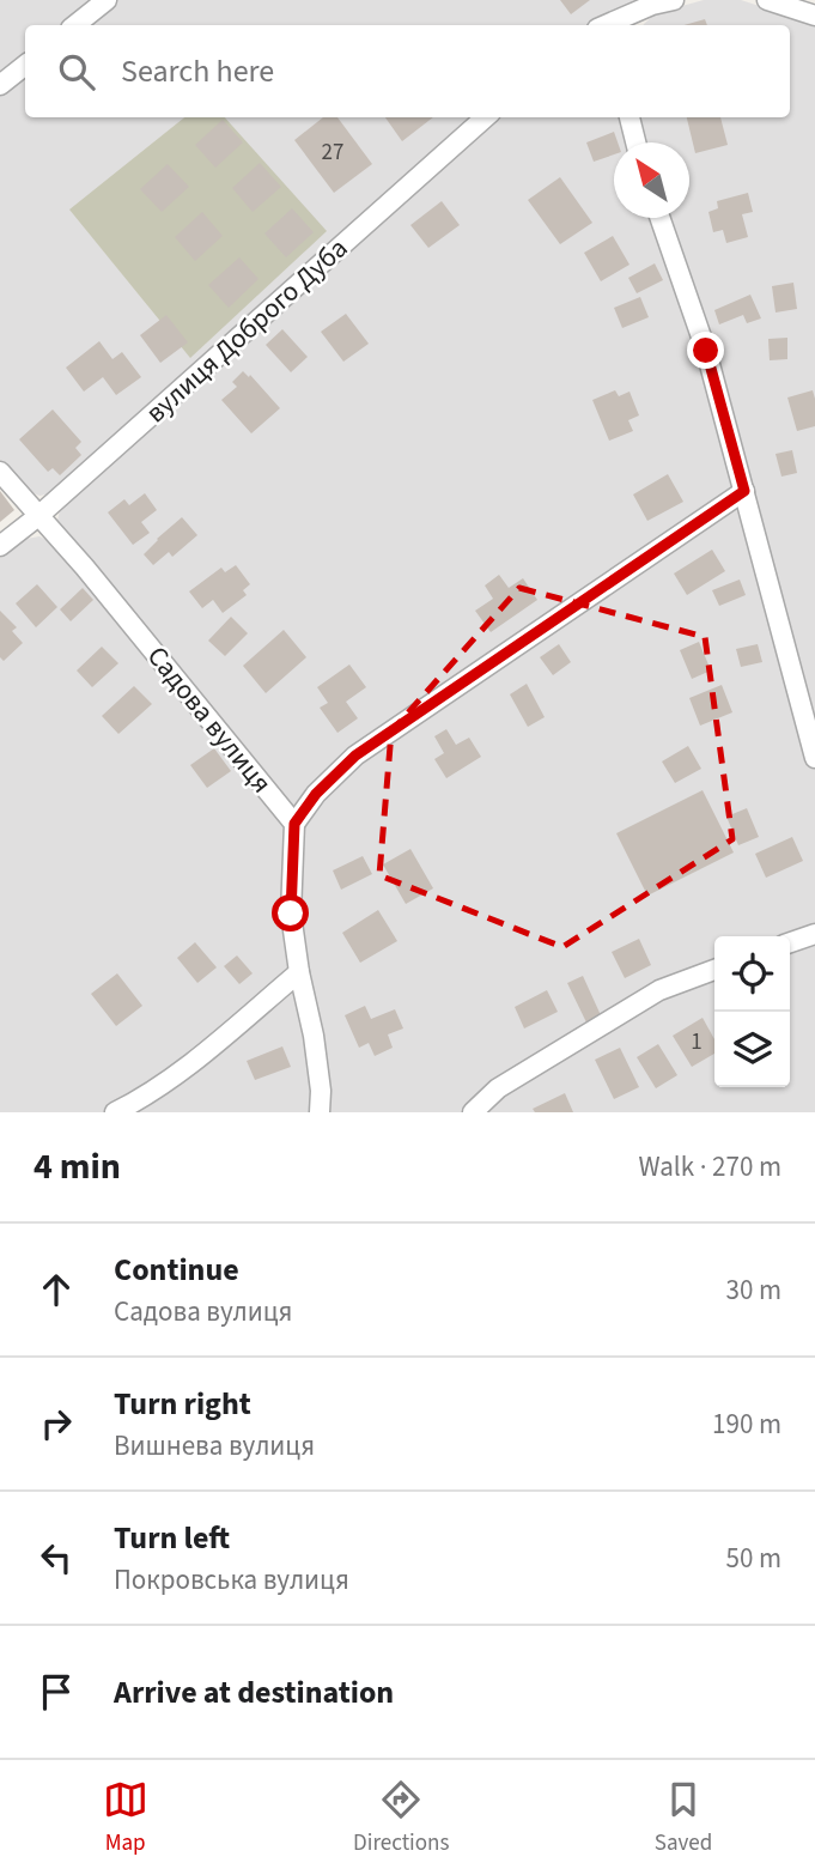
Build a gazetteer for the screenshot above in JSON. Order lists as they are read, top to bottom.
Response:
{
  "streets": {
    "street": ["вулиця Доброго Дуба", "Садова вулиця"]
  },
  "crossings": [
    ["вулиця Доброго Дуба", "Садова вулиця"]
  ],
  "house_numbers": ["27", "1"],
  "north": "top left",
  "page": {
    "search": "Search here",
    "heading": ["4 min", "Walk · 270 m"],
    "list": [
      ["Continue", "Садова вулиця", "30 m"],
      ["Turn right", "Вишнева вулиця", "190 m"],
      ["Turn left", "Покровська вулиця", "50 m"],
      "Arrive at destination"
    ],
    "nav": ["Map", "Directions", "Saved"]
  }
}
